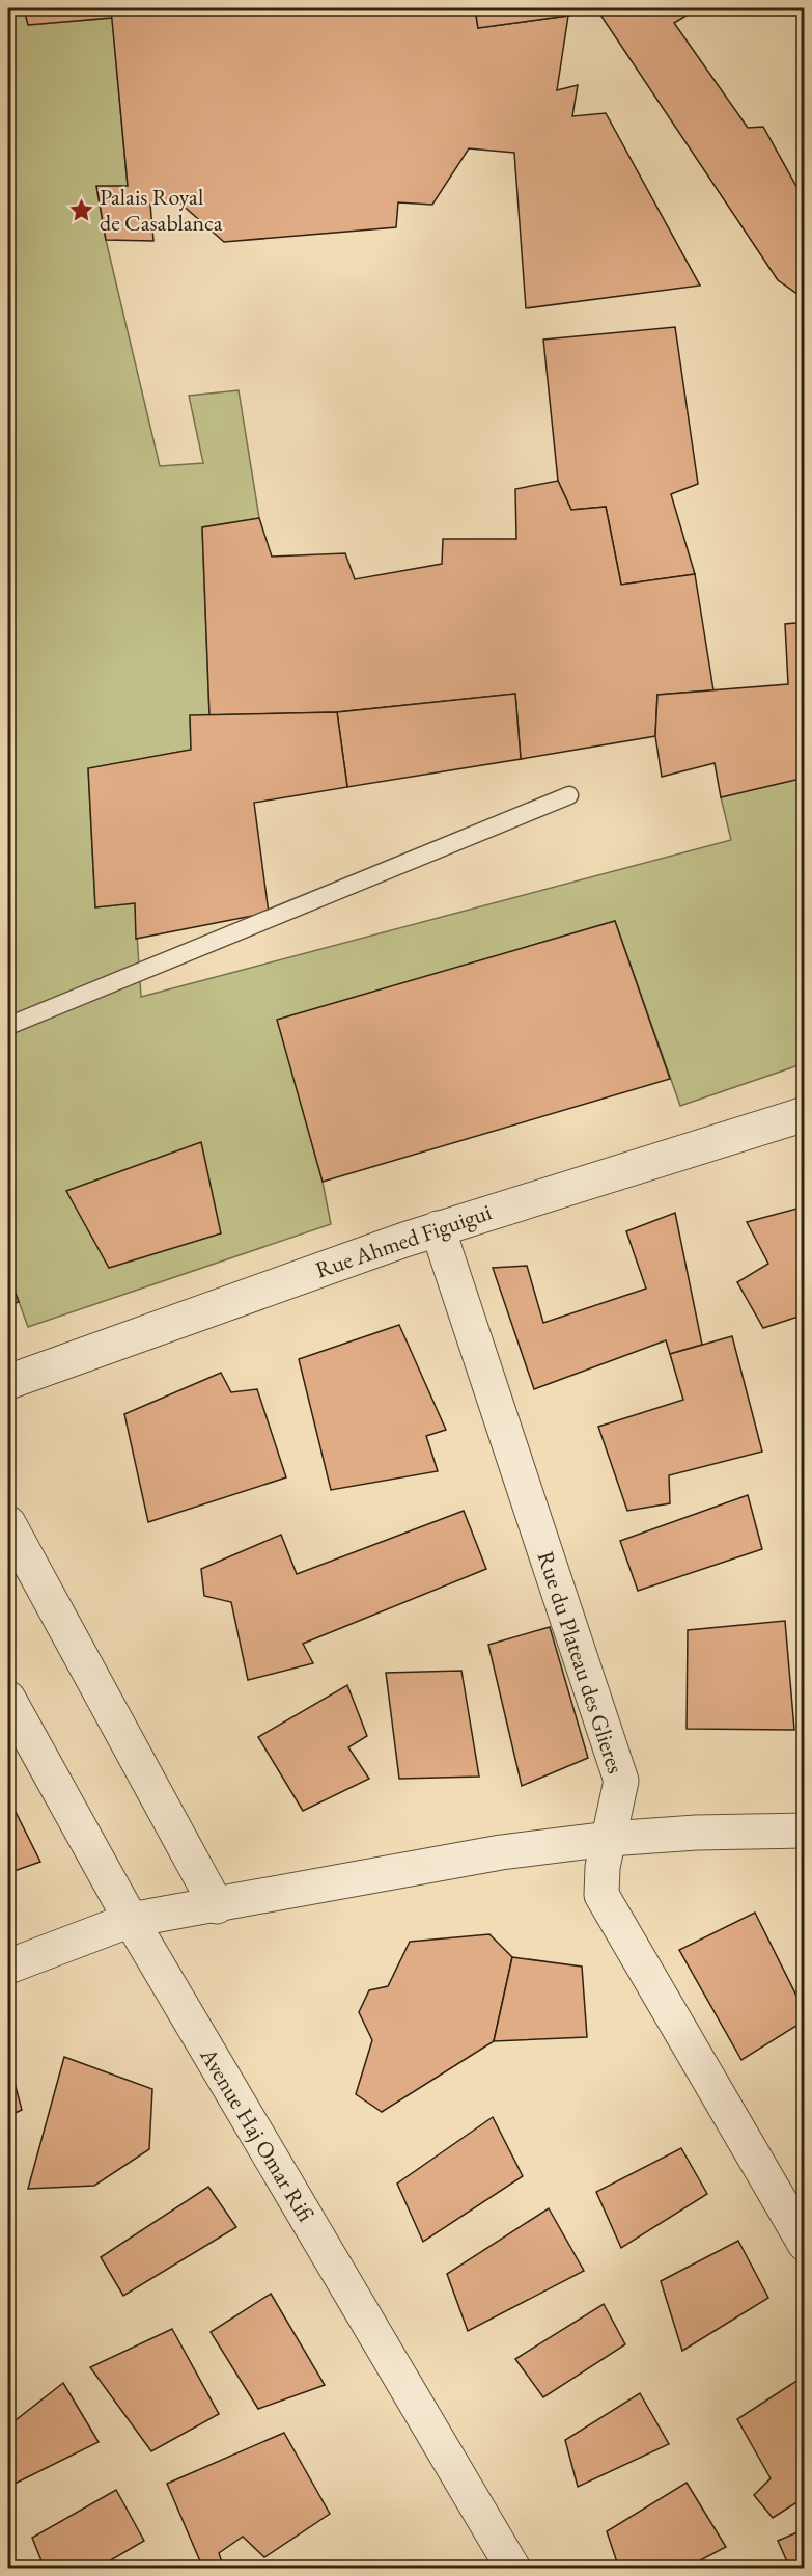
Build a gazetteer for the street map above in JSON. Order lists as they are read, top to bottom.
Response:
{
  "streets": {
    "street": ["Rue Ahmed Figuigui", "Rue du Plateau des Glieres", "Avenue Haj Omar Rifi"]
  },
  "crossings": [
    ["Rue Ahmed Figuigui", "Rue du Plateau des Glieres"]
  ],
  "places": {
    "place": ["Palais Royal de Casablanca"]
  }
}
